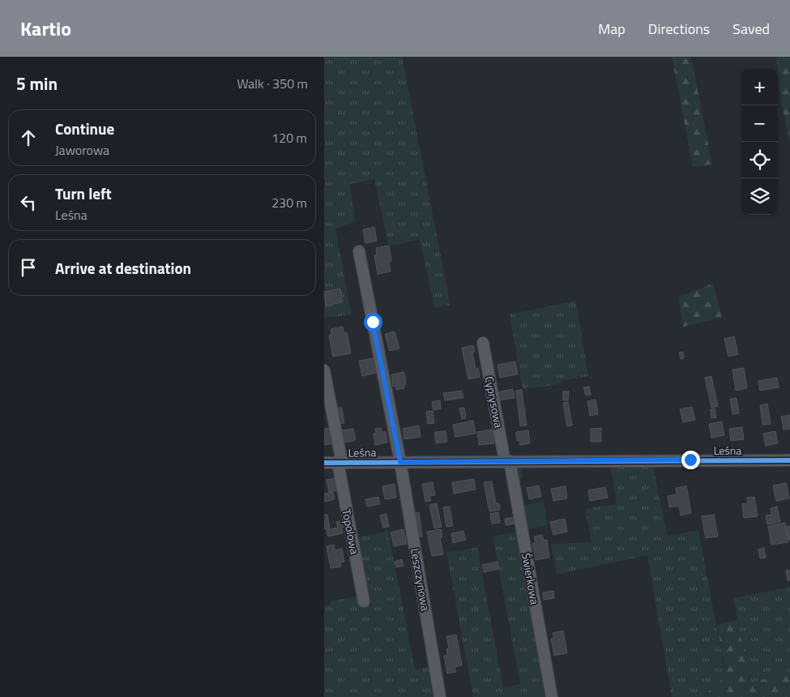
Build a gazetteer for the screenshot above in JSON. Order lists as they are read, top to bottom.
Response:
{
  "streets": {
    "street": [
      "Cyprysowa",
      "Leśna",
      "Topolowa",
      "Świerkowa",
      "Leszczynowa"
    ]
  },
  "crossings": [
    ["Cyprysowa", "Leśna"],
    ["Cyprysowa", "Świerkowa"],
    ["Leśna", "Topolowa"],
    ["Leśna", "Świerkowa"],
    ["Leśna", "Leszczynowa"]
  ],
  "page": {
    "header": "Kartio",
    "nav": ["Map", "Directions", "Saved"],
    "heading": ["5 min", "Walk · 350 m"],
    "map_buttons": ["+", "−"],
    "list": [
      ["Continue", "Jaworowa", "120 m"],
      ["Turn left", "Leśna", "230 m"],
      "Arrive at destination"
    ]
  }
}
